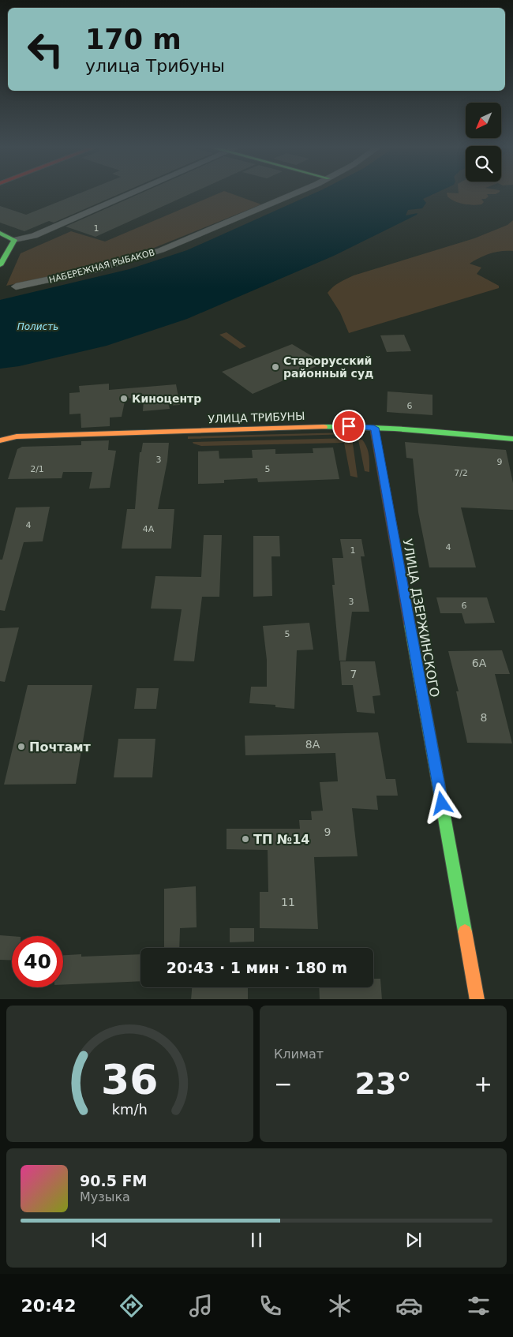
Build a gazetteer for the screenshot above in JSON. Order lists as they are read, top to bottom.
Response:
{
  "streets": {
    "street": ["НАБЕРЕЖНАЯ РЫБАКОВ", "УЛИЦА ТРИБУНЫ", "УЛИЦА ДЗЕРЖИНСКОГО"]
  },
  "crossings": [
    ["УЛИЦА ТРИБУНЫ", "УЛИЦА ДЗЕРЖИНСКОГО"]
  ],
  "water": ["Полисть"],
  "places": [
    "Старорусский районный суд",
    "Киноцентр",
    "Почтамт",
    "ТП №14"
  ],
  "house_numbers": [
    "1",
    "6",
    "3",
    "9",
    "2/1",
    "5",
    "7/2",
    "4",
    "4А",
    "4",
    "1",
    "3",
    "6",
    "5",
    "6А",
    "7",
    "8",
    "8А",
    "9",
    "11"
  ],
  "north": "bottom left",
  "page": {
    "turn": ["170 m", "улица Трибуны"],
    "limit": "40",
    "trip": "20:43 · 1 мин · 180 m",
    "tile": "Климат",
    "heat": ["−", "23°", "+"],
    "song": ["90.5 FM", "Музыка"],
    "tabs": "20:42",
    "gauge": ["36", "km/h"]
  }
}
